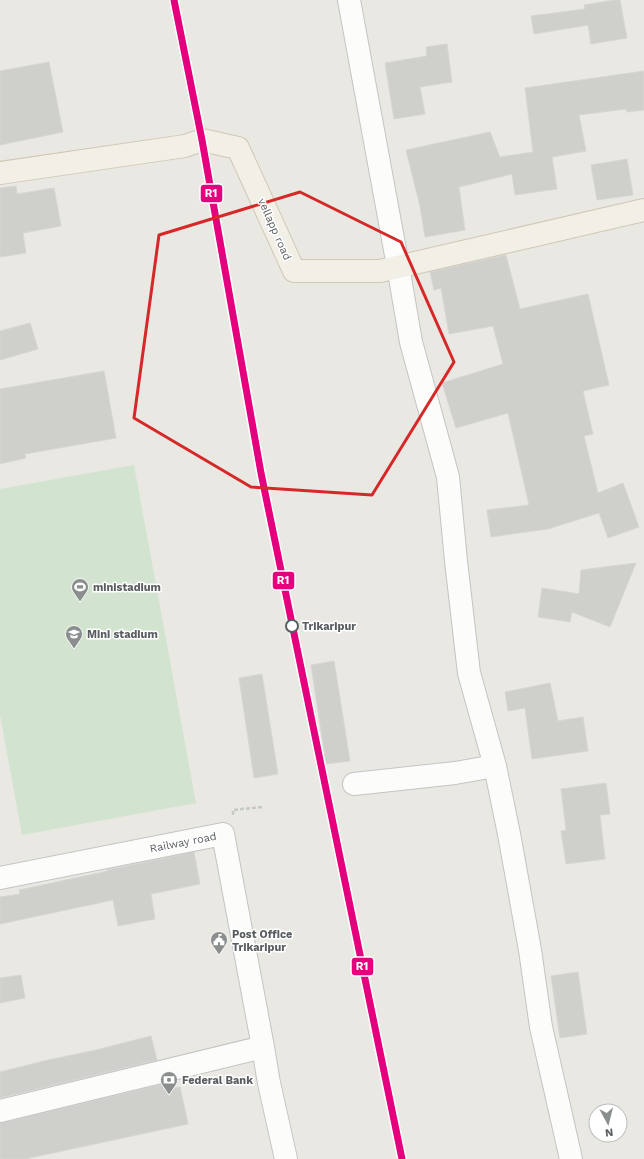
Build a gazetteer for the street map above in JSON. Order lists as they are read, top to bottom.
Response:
{
  "streets": {
    "main road": ["vellapp road"],
    "street": ["Railway road"]
  },
  "places": {
    "sports": ["ministadium"],
    "other": ["Trikaripur"],
    "school or university": ["Mini stadium"],
    "public building": ["Post Office Trikaripur"],
    "bank": ["Federal Bank"]
  },
  "lines": ["transit line R1"],
  "north": "bottom"
}
